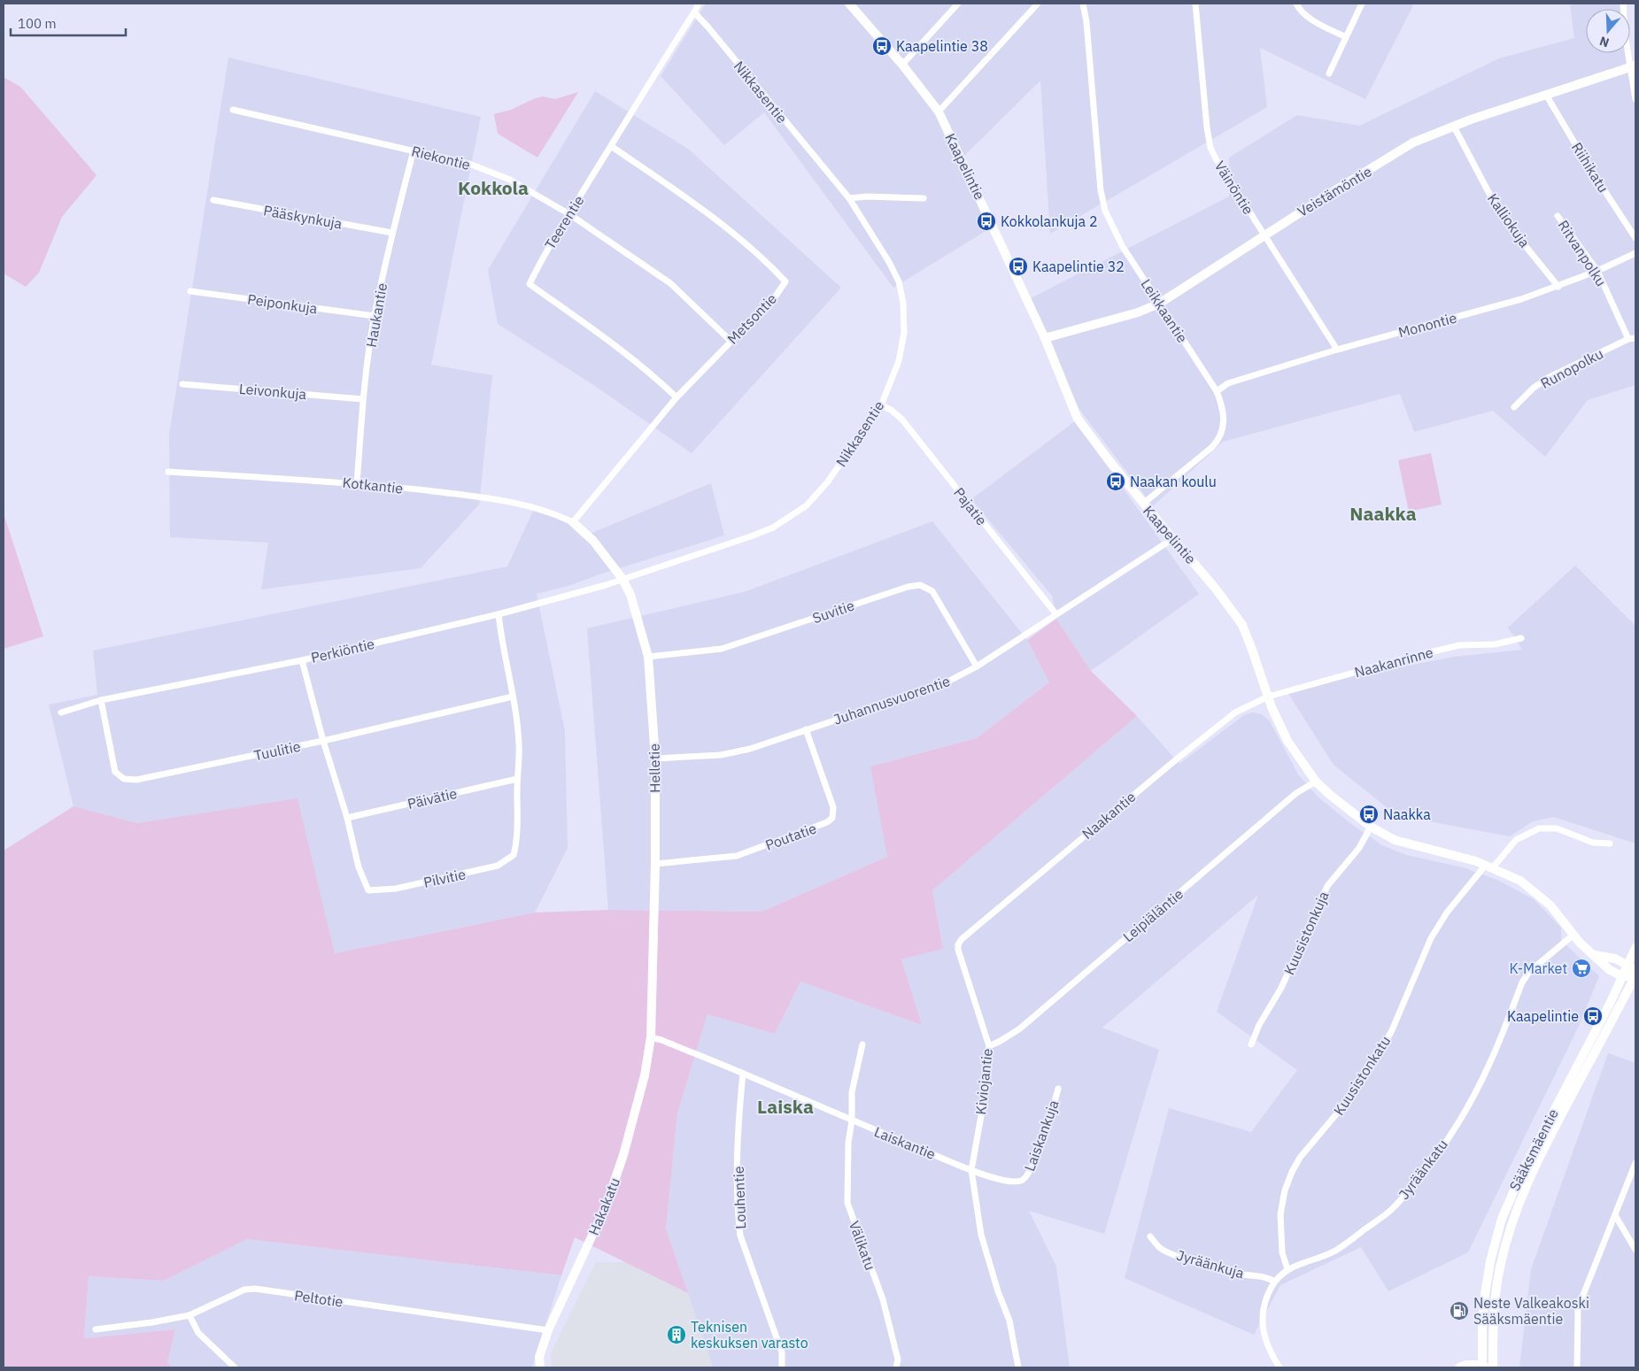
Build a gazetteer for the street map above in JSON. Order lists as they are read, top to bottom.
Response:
{
  "streets": {
    "street": [
      "Nikkasentie",
      "Riekontie",
      "Kaapelintie",
      "Riihikatu",
      "Väinöntie",
      "Veistämöntie",
      "Pääskynkuja",
      "Kalliokuja",
      "Teerentie",
      "Ritvanpolku",
      "Peiponkuja",
      "Leikkaantie",
      "Haukantie",
      "Metsontie",
      "Monontie",
      "Runopolku",
      "Leivonkuja",
      "Kotkantie",
      "Pajatie",
      "Suvitie",
      "Perkiöntie",
      "Naakanrinne",
      "Juhannusvuorentie",
      "Tuulitie",
      "Helletie",
      "Päivätie",
      "Naakantie",
      "Poutatie",
      "Pilvitie",
      "Leipiäläntie",
      "Kuusistonkuja",
      "Kuusistonkatu",
      "Kiviojantie",
      "Laiskankuja",
      "Laiskantie",
      "Sääksmäentie",
      "Jyräänkatu",
      "Louhentie",
      "Hakakatu",
      "Välikatu",
      "Jyräänkuja",
      "Peltotie"
    ]
  },
  "crossings": [
    ["Nikkasentie", "Teerentie"],
    ["Nikkasentie", "Pajatie"],
    ["Nikkasentie", "Perkiöntie"],
    ["Nikkasentie", "Helletie"],
    ["Riekontie", "Teerentie"],
    ["Riekontie", "Haukantie"],
    ["Riekontie", "Metsontie"],
    ["Kaapelintie", "Veistämöntie"],
    ["Kaapelintie", "Leikkaantie"],
    ["Kaapelintie", "Naakanrinne"],
    ["Kaapelintie", "Juhannusvuorentie"],
    ["Kaapelintie", "Naakantie"],
    ["Kaapelintie", "Leipiäläntie"],
    ["Kaapelintie", "Kuusistonkuja"],
    ["Kaapelintie", "Kuusistonkatu"],
    ["Kaapelintie", "Sääksmäentie"],
    ["Kaapelintie", "Jyräänkatu"],
    ["Riihikatu", "Veistämöntie"],
    ["Väinöntie", "Veistämöntie"],
    ["Väinöntie", "Monontie"],
    ["Veistämöntie", "Kalliokuja"],
    ["Veistämöntie", "Leikkaantie"],
    ["Pääskynkuja", "Haukantie"],
    ["Kalliokuja", "Monontie"],
    ["Teerentie", "Metsontie"],
    ["Ritvanpolku", "Monontie"],
    ["Ritvanpolku", "Runopolku"],
    ["Peiponkuja", "Haukantie"],
    ["Leikkaantie", "Monontie"],
    ["Haukantie", "Leivonkuja"],
    ["Haukantie", "Kotkantie"],
    ["Metsontie", "Kotkantie"],
    ["Metsontie", "Helletie"],
    ["Kotkantie", "Helletie"],
    ["Pajatie", "Juhannusvuorentie"],
    ["Suvitie", "Juhannusvuorentie"],
    ["Suvitie", "Helletie"],
    ["Perkiöntie", "Tuulitie"],
    ["Perkiöntie", "Helletie"],
    ["Perkiöntie", "Pilvitie"],
    ["Naakanrinne", "Naakantie"],
    ["Juhannusvuorentie", "Helletie"],
    ["Juhannusvuorentie", "Poutatie"],
    ["Tuulitie", "Pilvitie"],
    ["Helletie", "Poutatie"],
    ["Helletie", "Laiskantie"],
    ["Helletie", "Hakakatu"],
    ["Päivätie", "Pilvitie"],
    ["Naakantie", "Kiviojantie"],
    ["Leipiäläntie", "Kiviojantie"],
    ["Kuusistonkatu", "Jyräänkatu"],
    ["Kiviojantie", "Laiskankuja"],
    ["Kiviojantie", "Laiskantie"],
    ["Laiskankuja", "Laiskantie"],
    ["Laiskantie", "Louhentie"],
    ["Laiskantie", "Hakakatu"],
    ["Laiskantie", "Välikatu"],
    ["Jyräänkatu", "Jyräänkuja"],
    ["Hakakatu", "Peltotie"]
  ],
  "districts": ["Kokkola", "Naakka", "Laiska"],
  "places": {
    "bus stop": [
      "Kaapelintie 38",
      "Kokkolankuja 2",
      "Kaapelintie 32",
      "Naakan koulu",
      "Naakka",
      "Kaapelintie"
    ],
    "supermarket": ["K-Market"],
    "fuel station": ["Neste Valkeakoski Sääksmäentie"],
    "building": ["Teknisen keskuksen varasto"]
  },
  "scale_bar": "100 m",
  "north": "bottom"
}
